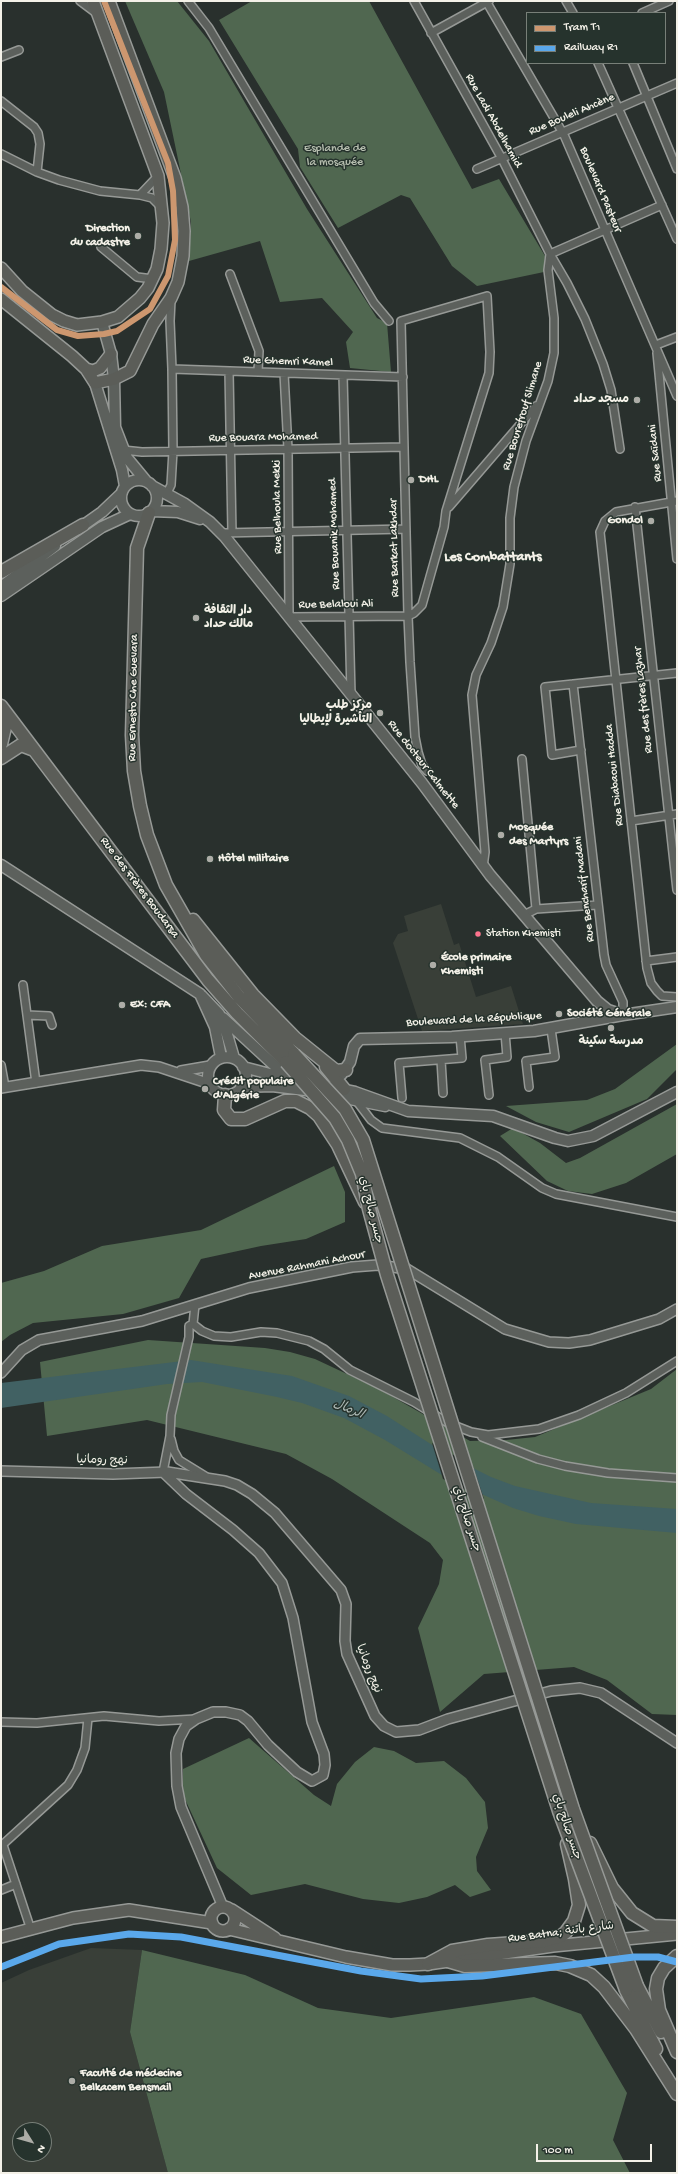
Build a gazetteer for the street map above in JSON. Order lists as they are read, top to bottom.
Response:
{
  "streets": {
    "highway": ["Rue Ernesto Che Guevara", "Rue des Frères Boudarsa", "جسر صالح باي"],
    "main road": ["Rue docteur Calmette", "Boulevard de la République", "Rue Batna; شارع باتنة"],
    "street": [
      "Rue Bouleli Ahcène",
      "Rue Ladi Abdelhamid",
      "Boulevard Pasteur",
      "Rue Ghemri Kamel",
      "Rue Bourefrouf Slimane",
      "Rue Bouara Mohamed",
      "Rue Saïdani",
      "Rue Belhoula Mekki",
      "Rue Bouanik Mohamed",
      "Rue Barkat Lakhdar",
      "Rue Belaloui Ali",
      "Rue des frères Lazhar",
      "Rue Diabaoui Hadda",
      "Rue Bencharif Madani",
      "Avenue Rahmani Achour",
      "نهج رومانيا"
    ]
  },
  "crossings": [
    ["Rue Bouleli Ahcène", "Rue Ladi Abdelhamid"],
    ["Rue Bouleli Ahcène", "Boulevard Pasteur"],
    ["Rue Ladi Abdelhamid", "Rue Bourefrouf Slimane"],
    ["Boulevard Pasteur", "Rue Saïdani"],
    ["Rue Ghemri Kamel", "Rue Belhoula Mekki"],
    ["Rue Ghemri Kamel", "Rue Bouanik Mohamed"],
    ["Rue Ghemri Kamel", "Rue Barkat Lakhdar"],
    ["Rue Bourefrouf Slimane", "Rue docteur Calmette"],
    ["Rue Bouara Mohamed", "Rue Belhoula Mekki"],
    ["Rue Bouara Mohamed", "Rue Bouanik Mohamed"],
    ["Rue Bouara Mohamed", "Rue Barkat Lakhdar"],
    ["Rue Belhoula Mekki", "Rue Belaloui Ali"],
    ["Rue Belhoula Mekki", "Rue docteur Calmette"],
    ["Rue Bouanik Mohamed", "Rue Belaloui Ali"],
    ["Rue Bouanik Mohamed", "Rue docteur Calmette"],
    ["Rue Barkat Lakhdar", "Rue Belaloui Ali"],
    ["Rue Belaloui Ali", "Rue docteur Calmette"],
    ["Rue Ernesto Che Guevara", "Rue docteur Calmette"],
    ["Rue des frères Lazhar", "Rue Diabaoui Hadda"],
    ["Rue docteur Calmette", "Rue Bencharif Madani"],
    ["Rue docteur Calmette", "Boulevard de la République"],
    ["Rue des Frères Boudarsa", "جسر صالح باي"],
    ["Rue Bencharif Madani", "Boulevard de la République"]
  ],
  "districts": ["Les Combattants"],
  "water": ["الرمال"],
  "parks": ["Esplande de la mosquée"],
  "places": [
    "Direction du cadastre",
    "مسجد حداد",
    "DHL",
    "Gondol",
    "دار الثقافة مالك حداد",
    "مركز طلب التأشيرة لإيطاليا",
    "Mosquée des Martyrs",
    "Hôtel militaire",
    "Station Khemisti",
    "École primaire Khemisti",
    "Ex: CFA",
    "Société Générale",
    "مدرسة سكينة",
    "Crédit populaire d'Algérie",
    "Faculté de médecine Belkacem Bensmail"
  ],
  "lines": ["tram line T1", "rail line R1"],
  "legend": ["Tram T1", "Railway R1"],
  "scale_bar": "100 m",
  "north": "bottom right"
}
